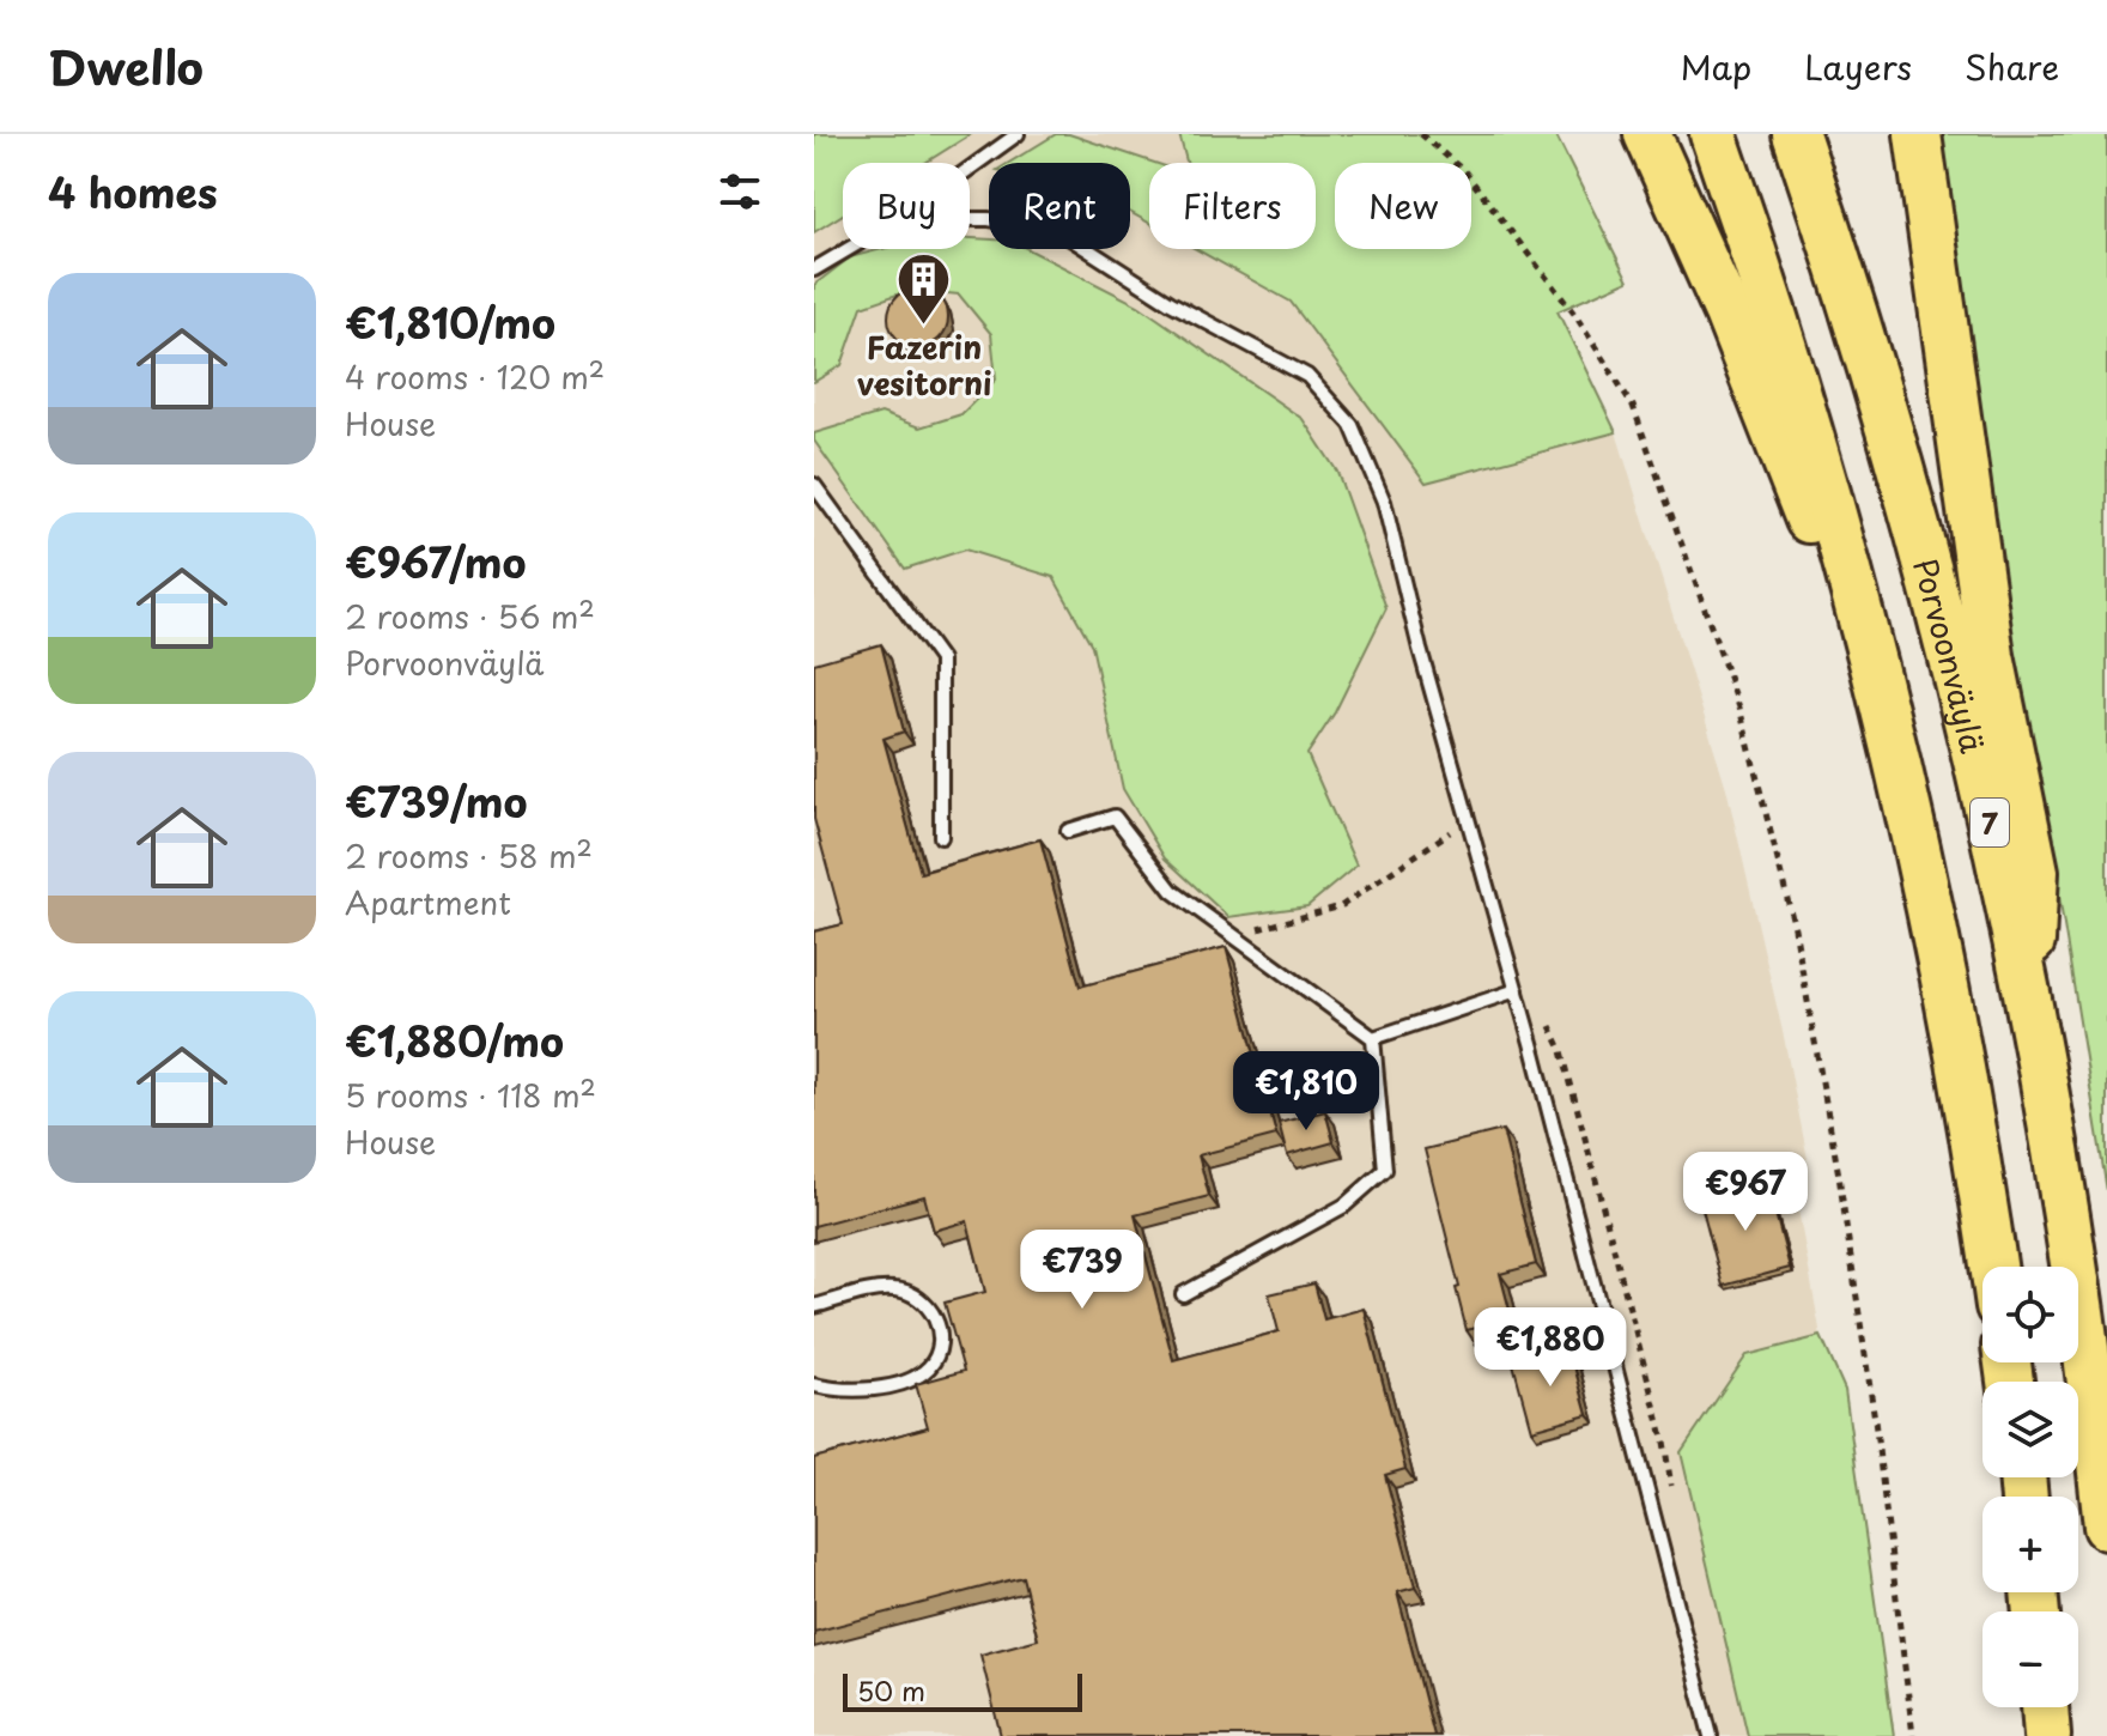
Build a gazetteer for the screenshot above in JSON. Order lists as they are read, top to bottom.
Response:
{
  "streets": {
    "highway": ["Porvoonväylä", "7"]
  },
  "places": {
    "building": ["Fazerin vesitorni"]
  },
  "scale_bar": "50 m",
  "page": {
    "header": "Dwello",
    "nav": ["Map", "Layers", "Share"],
    "heading": "4 homes",
    "chip": [
      "Buy",
      "Rent",
      "Filters",
      "New"
    ],
    "list": [
      {
        "name": "€1,810/mo",
        "note": "4 rooms · 120 m² · House"
      },
      {
        "name": "€967/mo",
        "note": "2 rooms · 56 m² · Porvoonväylä"
      },
      {
        "name": "€739/mo",
        "note": "2 rooms · 58 m² · Apartment"
      },
      {
        "name": "€1,880/mo",
        "note": "5 rooms · 118 m² · House"
      }
    ],
    "price": [
      "€1,810",
      "€967",
      "€739",
      "€1,880"
    ],
    "map_buttons": ["+", "−"],
    "scale": "50 m"
  }
}
